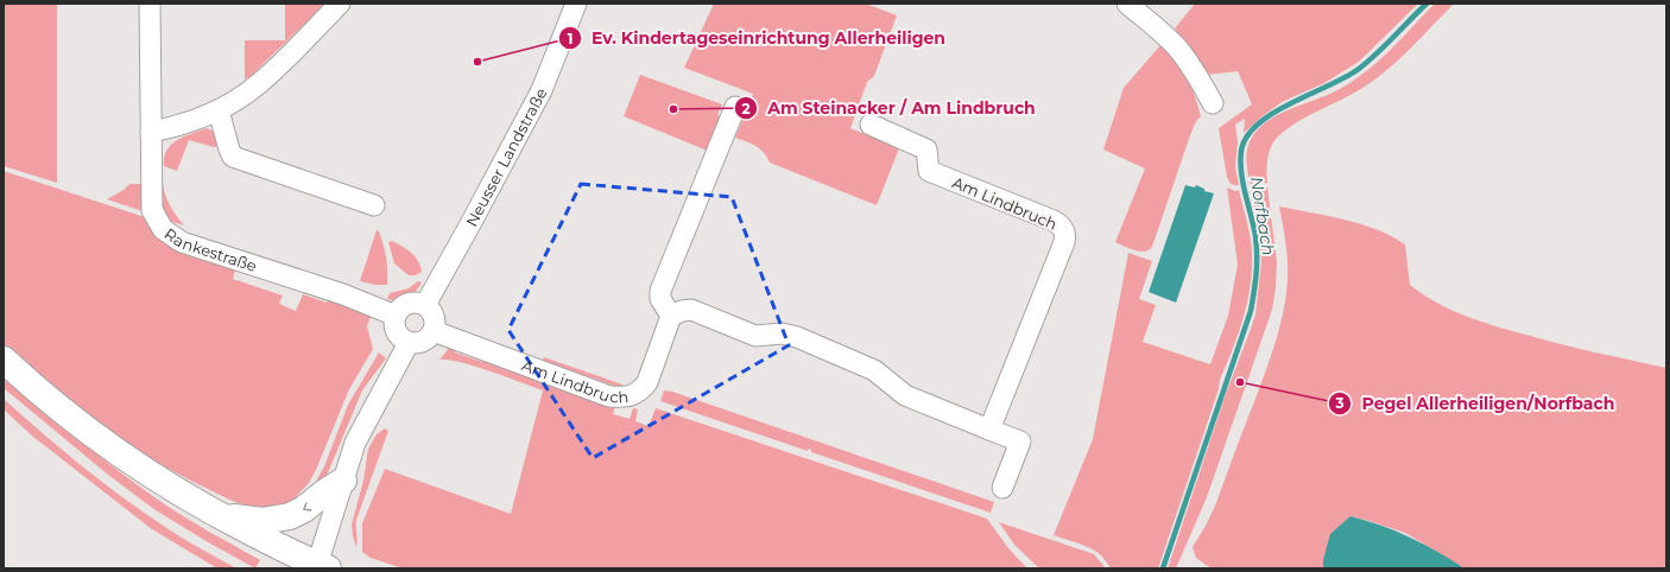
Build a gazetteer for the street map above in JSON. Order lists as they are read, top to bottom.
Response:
{
  "streets": {
    "street": ["Neusser Landstraße", "Am Lindbruch", "Rankestraße"]
  },
  "crossings": [
    ["Neusser Landstraße", "Am Lindbruch"],
    ["Neusser Landstraße", "Rankestraße"],
    ["Am Lindbruch", "Rankestraße"]
  ],
  "water": ["Norfbach"],
  "places": ["Ev. Kindertageseinrichtung Allerheiligen", "Am Steinacker / Am Lindbruch", "Pegel Allerheiligen/Norfbach"]
}
